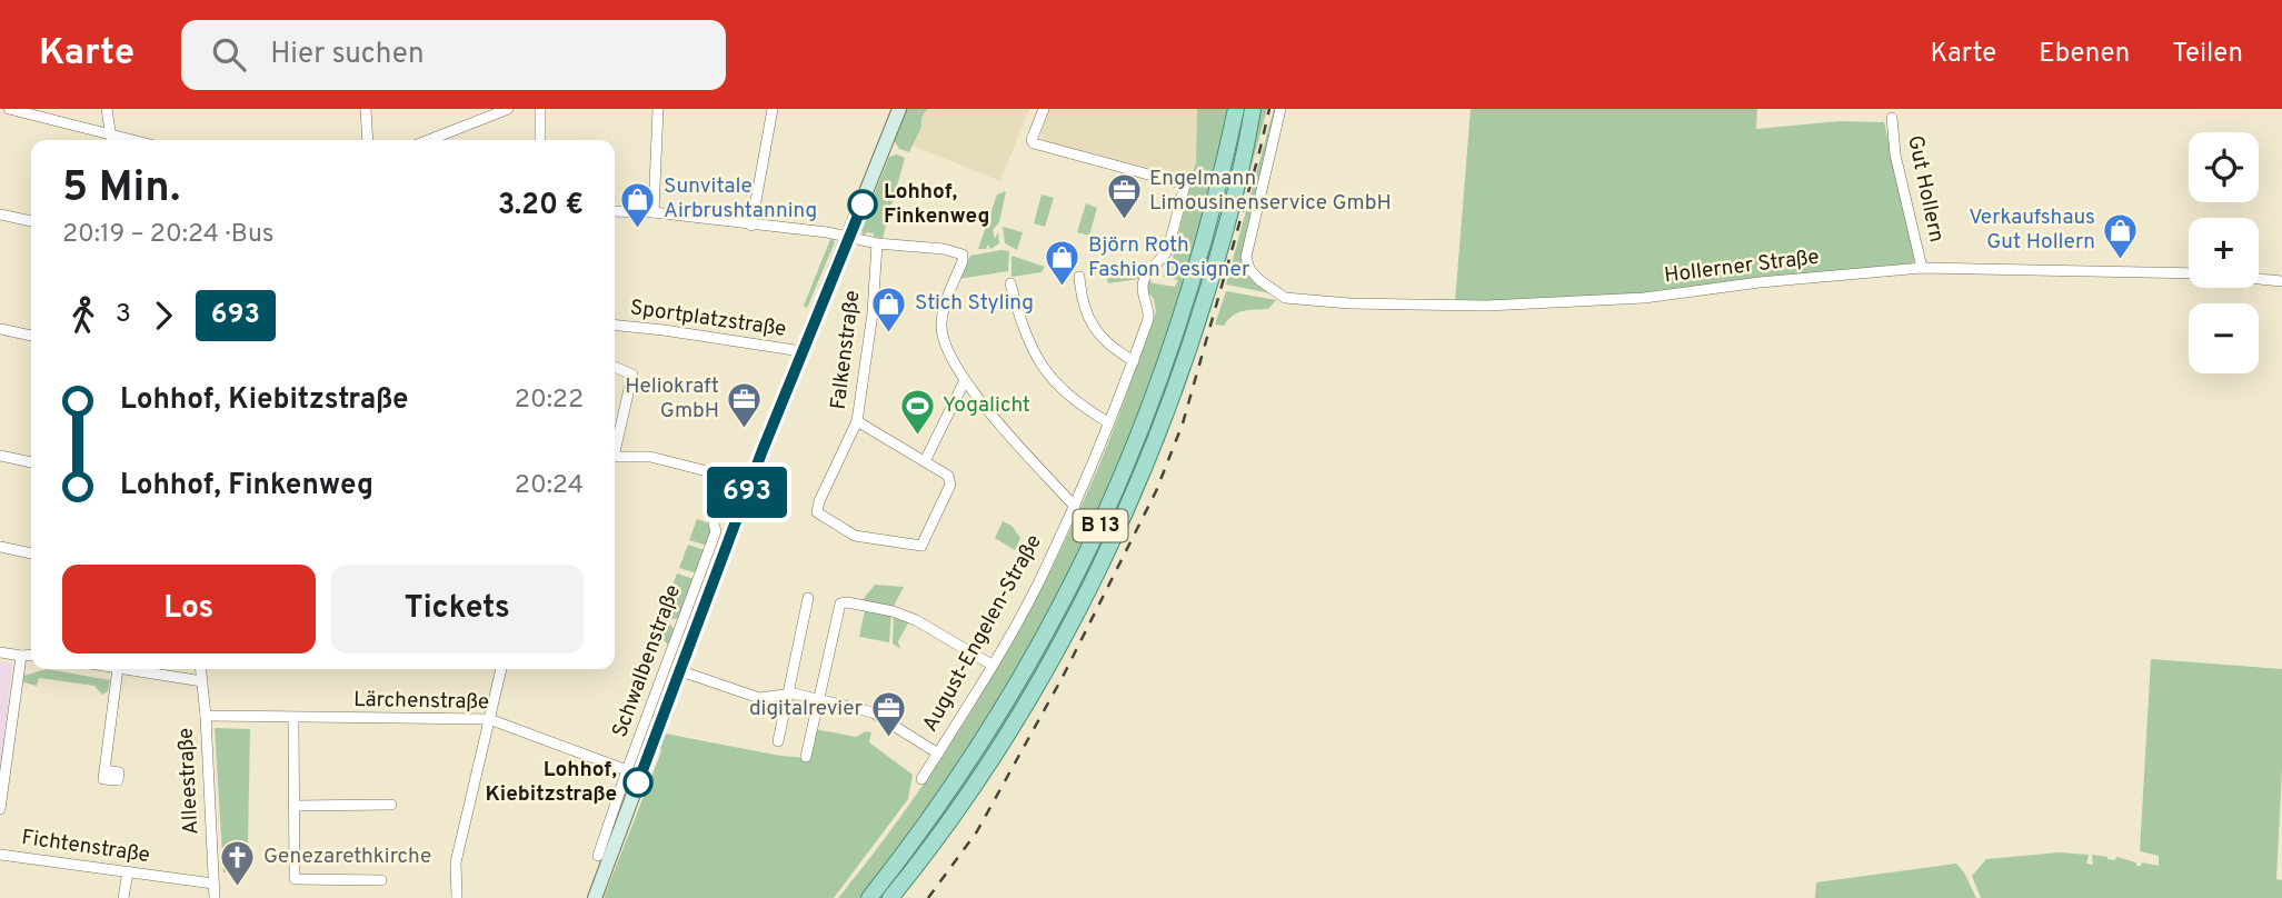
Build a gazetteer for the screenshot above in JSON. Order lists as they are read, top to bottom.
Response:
{
  "streets": {
    "main road": ["B 13"],
    "street": [
      "Gut Hollern",
      "Hollerner Straße",
      "Sportplatzstraße",
      "Falkenstraße",
      "August-Engelen-Straße",
      "Schwalbenstraße",
      "Lärchenstraße",
      "Alleestraße",
      "Fichtenstraße"
    ]
  },
  "crossings": [
    ["Gut Hollern", "Hollerner Straße"],
    ["Schwalbenstraße", "Lärchenstraße"],
    ["Lärchenstraße", "Alleestraße"],
    ["Alleestraße", "Fichtenstraße"]
  ],
  "places": {
    "other": ["Lohhof, Finkenweg", "Lohhof, Kiebitzstraße"],
    "office": ["Engelmann Limousinenservice GmbH", "Heliokraft GmbH", "digitalrevier"],
    "shop": [
      "Sunvitale Airbrushtanning",
      "Verkaufshaus Gut Hollern",
      "Björn Roth Fashion Designer",
      "Stich Styling"
    ],
    "sports": ["Yogalicht"],
    "church": ["Genezarethkirche"]
  },
  "lines": ["bus line 693"],
  "page": {
    "header": "Karte",
    "search": "Hier suchen",
    "nav": ["Karte", "Ebenen", "Teilen"],
    "on_map": "693",
    "map_buttons": ["+", "−"],
    "heading": ["5 Min.", "20:19 – 20:24 · Bus", "3.20 €"],
    "legs": ["3", "693"],
    "list": [
      {
        "name": "Lohhof, Kiebitzstraße",
        "value": "20:22"
      },
      {
        "name": "Lohhof, Finkenweg",
        "value": "20:24"
      }
    ],
    "buttons": ["Los", "Tickets"]
  }
}
